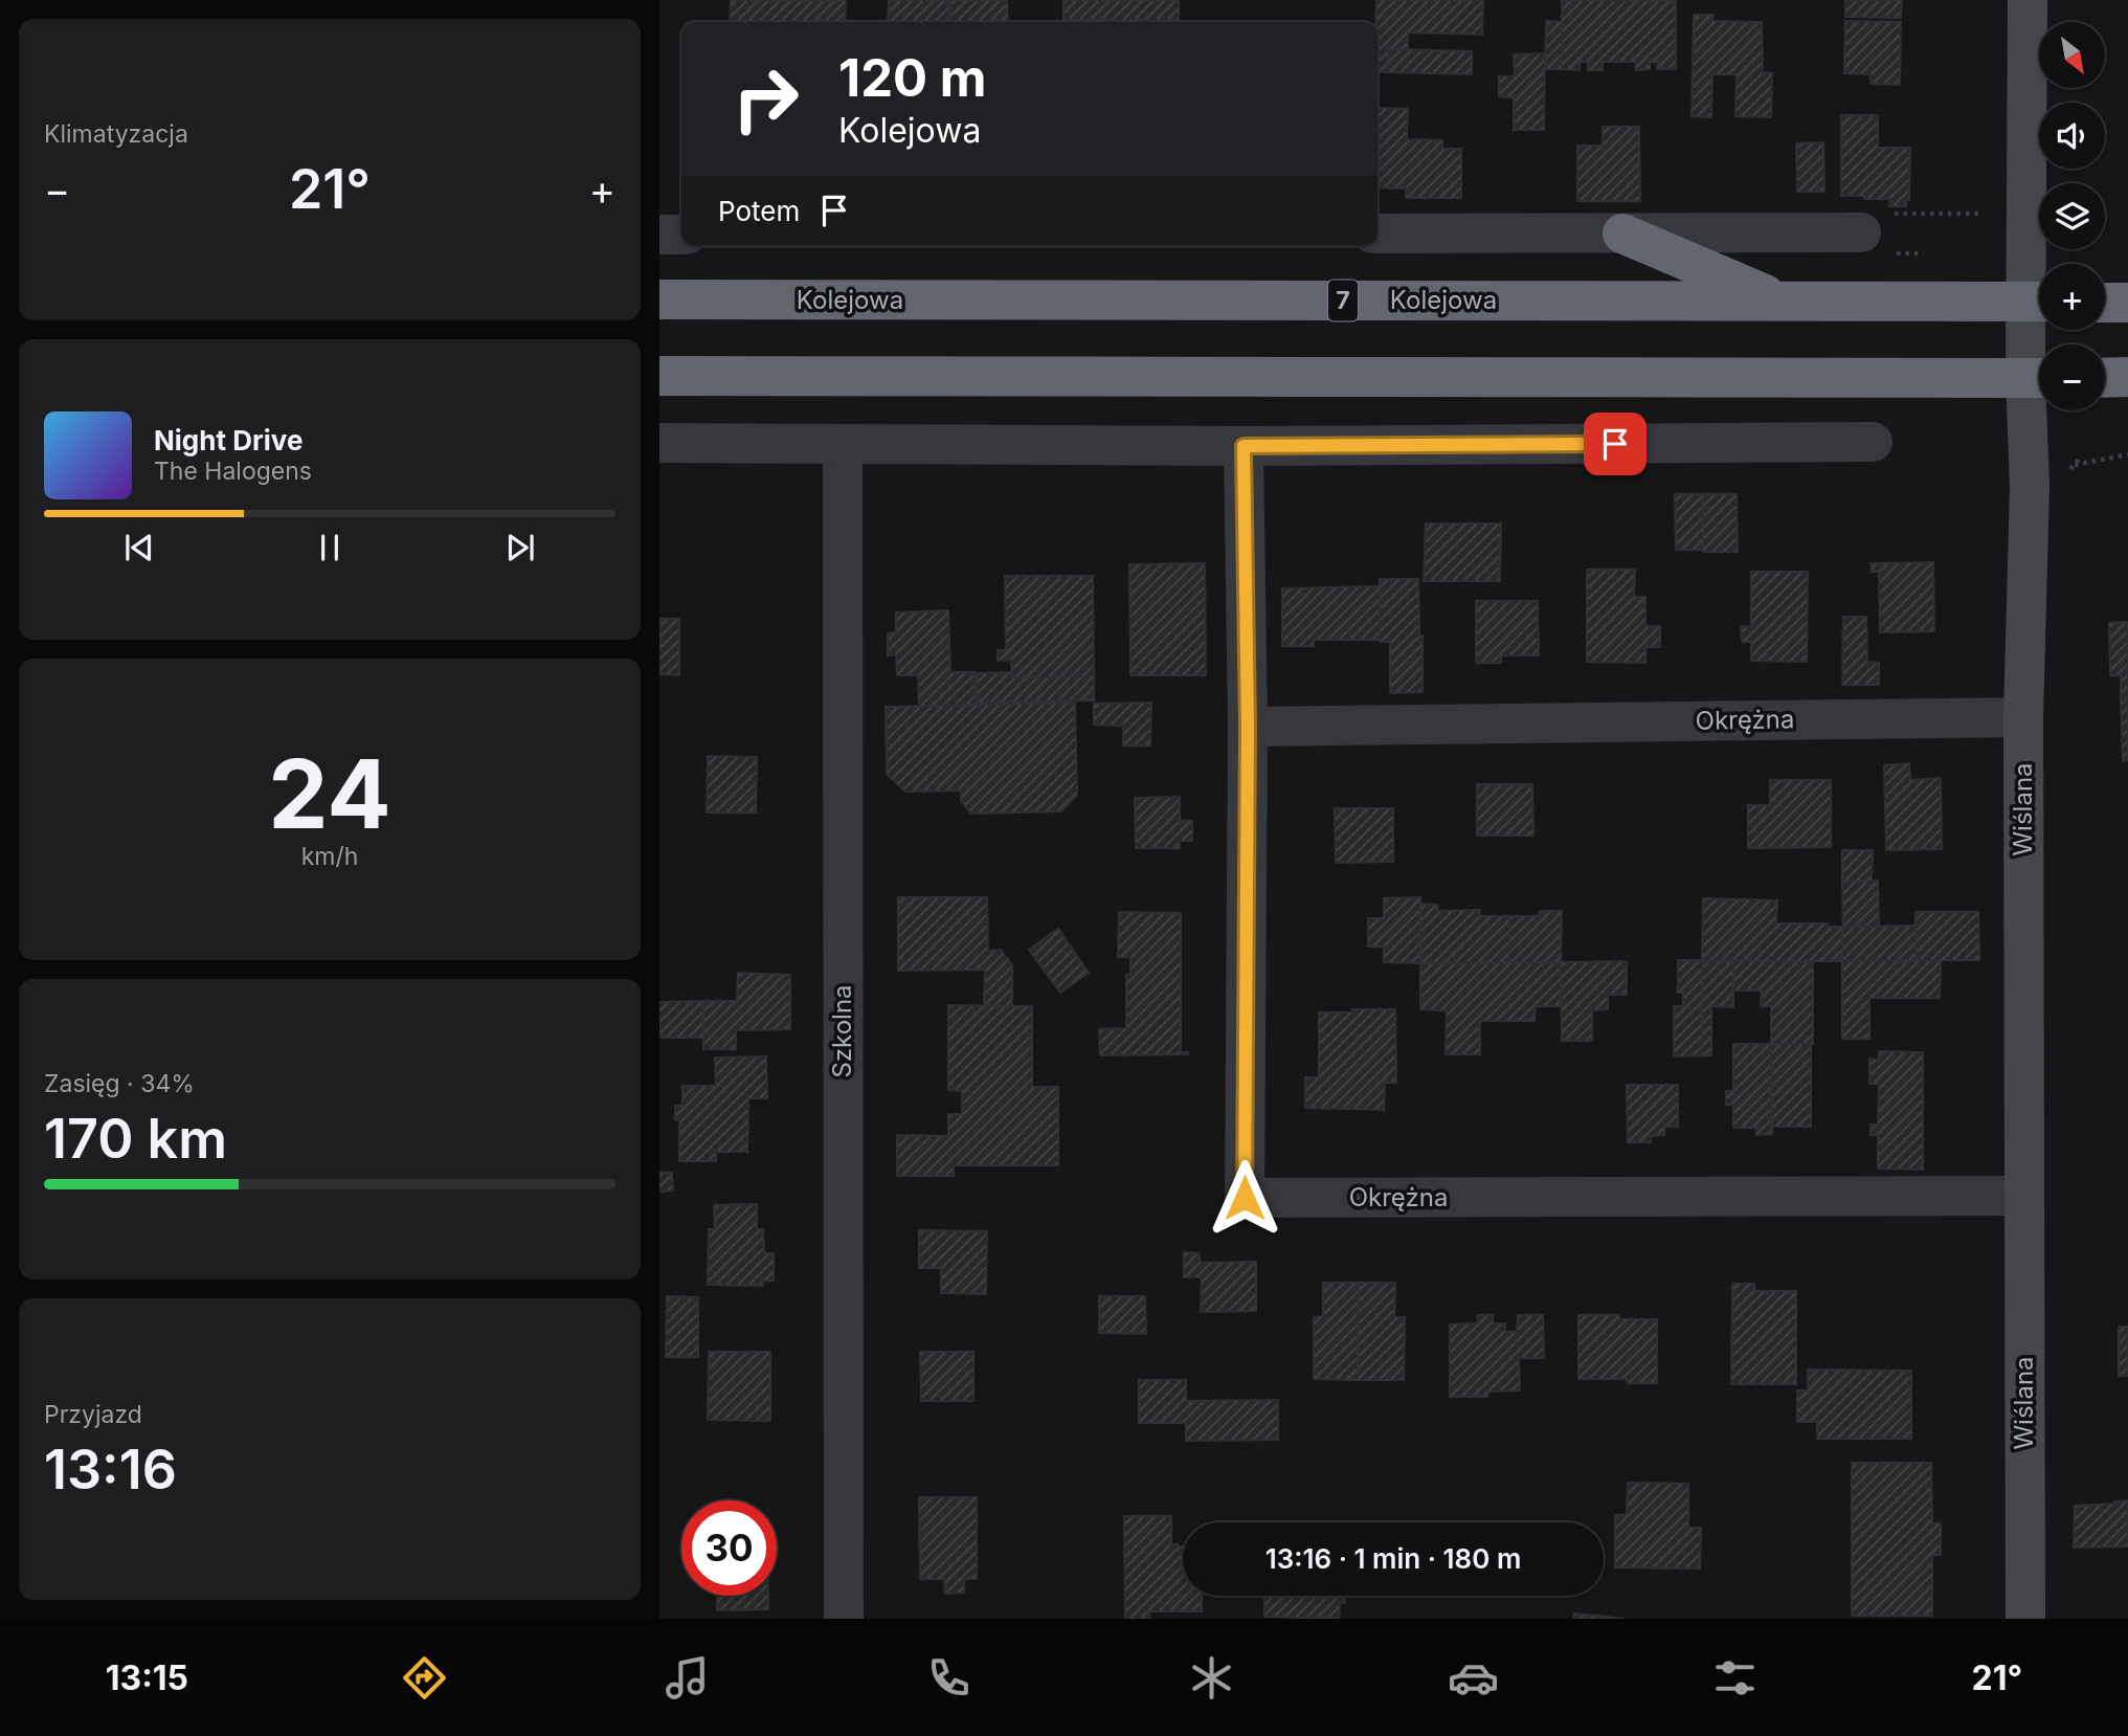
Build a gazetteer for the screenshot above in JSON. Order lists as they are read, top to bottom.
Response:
{
  "streets": {
    "highway": ["Kolejowa", "7"],
    "street": ["Okrężna", "Wiślana", "Szkolna"]
  },
  "crossings": [
    ["Kolejowa", "Wiślana"],
    ["Okrężna", "Wiślana"]
  ],
  "north": "bottom right",
  "page": {
    "tile": [
      "Klimatyzacja",
      ["24", "km/h"],
      ["Zasięg · 34%", "170 km"],
      ["Przyjazd", "13:16"]
    ],
    "map_buttons": ["+", "−"],
    "turn": ["120 m", "Kolejowa"],
    "heat": ["−", "21°", "+"],
    "then": "Potem",
    "song": ["Night Drive", "The Halogens"],
    "limit": "30",
    "trip": "13:16 · 1 min · 180 m",
    "tabs": ["13:15", "21°"]
  }
}
